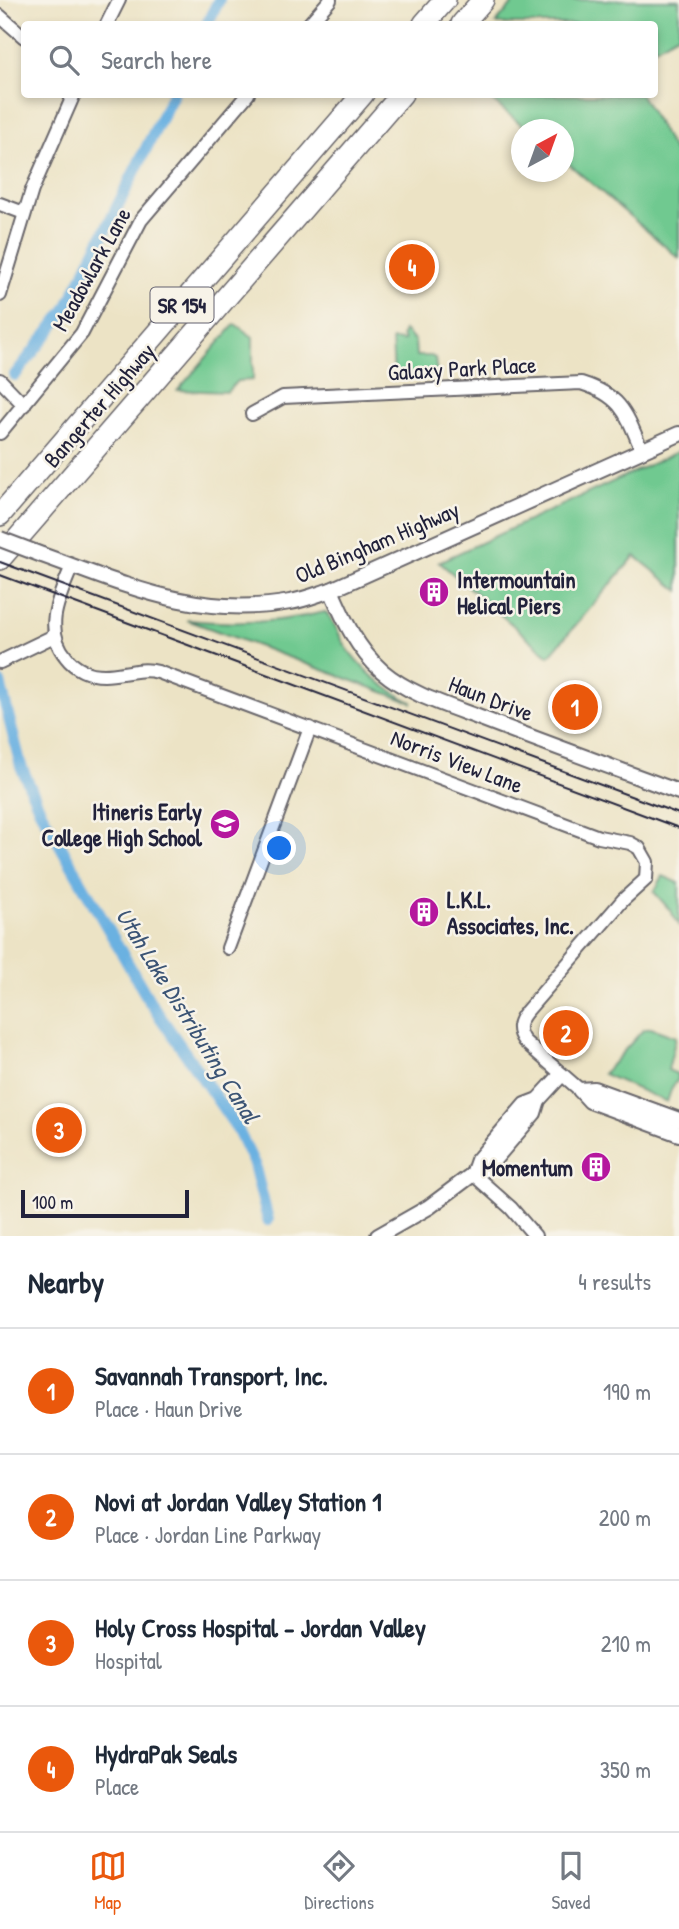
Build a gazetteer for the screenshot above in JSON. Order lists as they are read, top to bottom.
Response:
{
  "streets": {
    "highway": ["SR 154", "Bangerter Highway"],
    "street": [
      "Meadowlark Lane",
      "Galaxy Park Place",
      "Old Bingham Highway",
      "Haun Drive",
      "Norris View Lane"
    ]
  },
  "crossings": [
    ["Galaxy Park Place", "Old Bingham Highway"],
    ["Old Bingham Highway", "Haun Drive"]
  ],
  "water": ["Utah Lake Distributing Canal"],
  "places": {
    "building": ["Intermountain Helical Piers", "L.K.L. Associates, Inc.", "Momentum"],
    "school or university": ["Itineris Early College High School"]
  },
  "scale_bar": "100 m",
  "north": "top right",
  "page": {
    "search": "Search here",
    "pins": [
      "4",
      "1",
      "2",
      "3"
    ],
    "scale": "100 m",
    "heading": ["Nearby", "4 results"],
    "list": [
      {
        "mark": "1",
        "name": "Savannah Transport, Inc.",
        "note": "Place · Haun Drive",
        "value": "190 m"
      },
      {
        "mark": "2",
        "name": "Novi at Jordan Valley Station 1",
        "note": "Place · Jordan Line Parkway",
        "value": "200 m"
      },
      {
        "mark": "3",
        "name": "Holy Cross Hospital - Jordan Valley",
        "note": "Hospital",
        "value": "210 m"
      },
      {
        "mark": "4",
        "name": "HydraPak Seals",
        "note": "Place",
        "value": "350 m"
      }
    ],
    "nav": ["Map", "Directions", "Saved"]
  }
}
